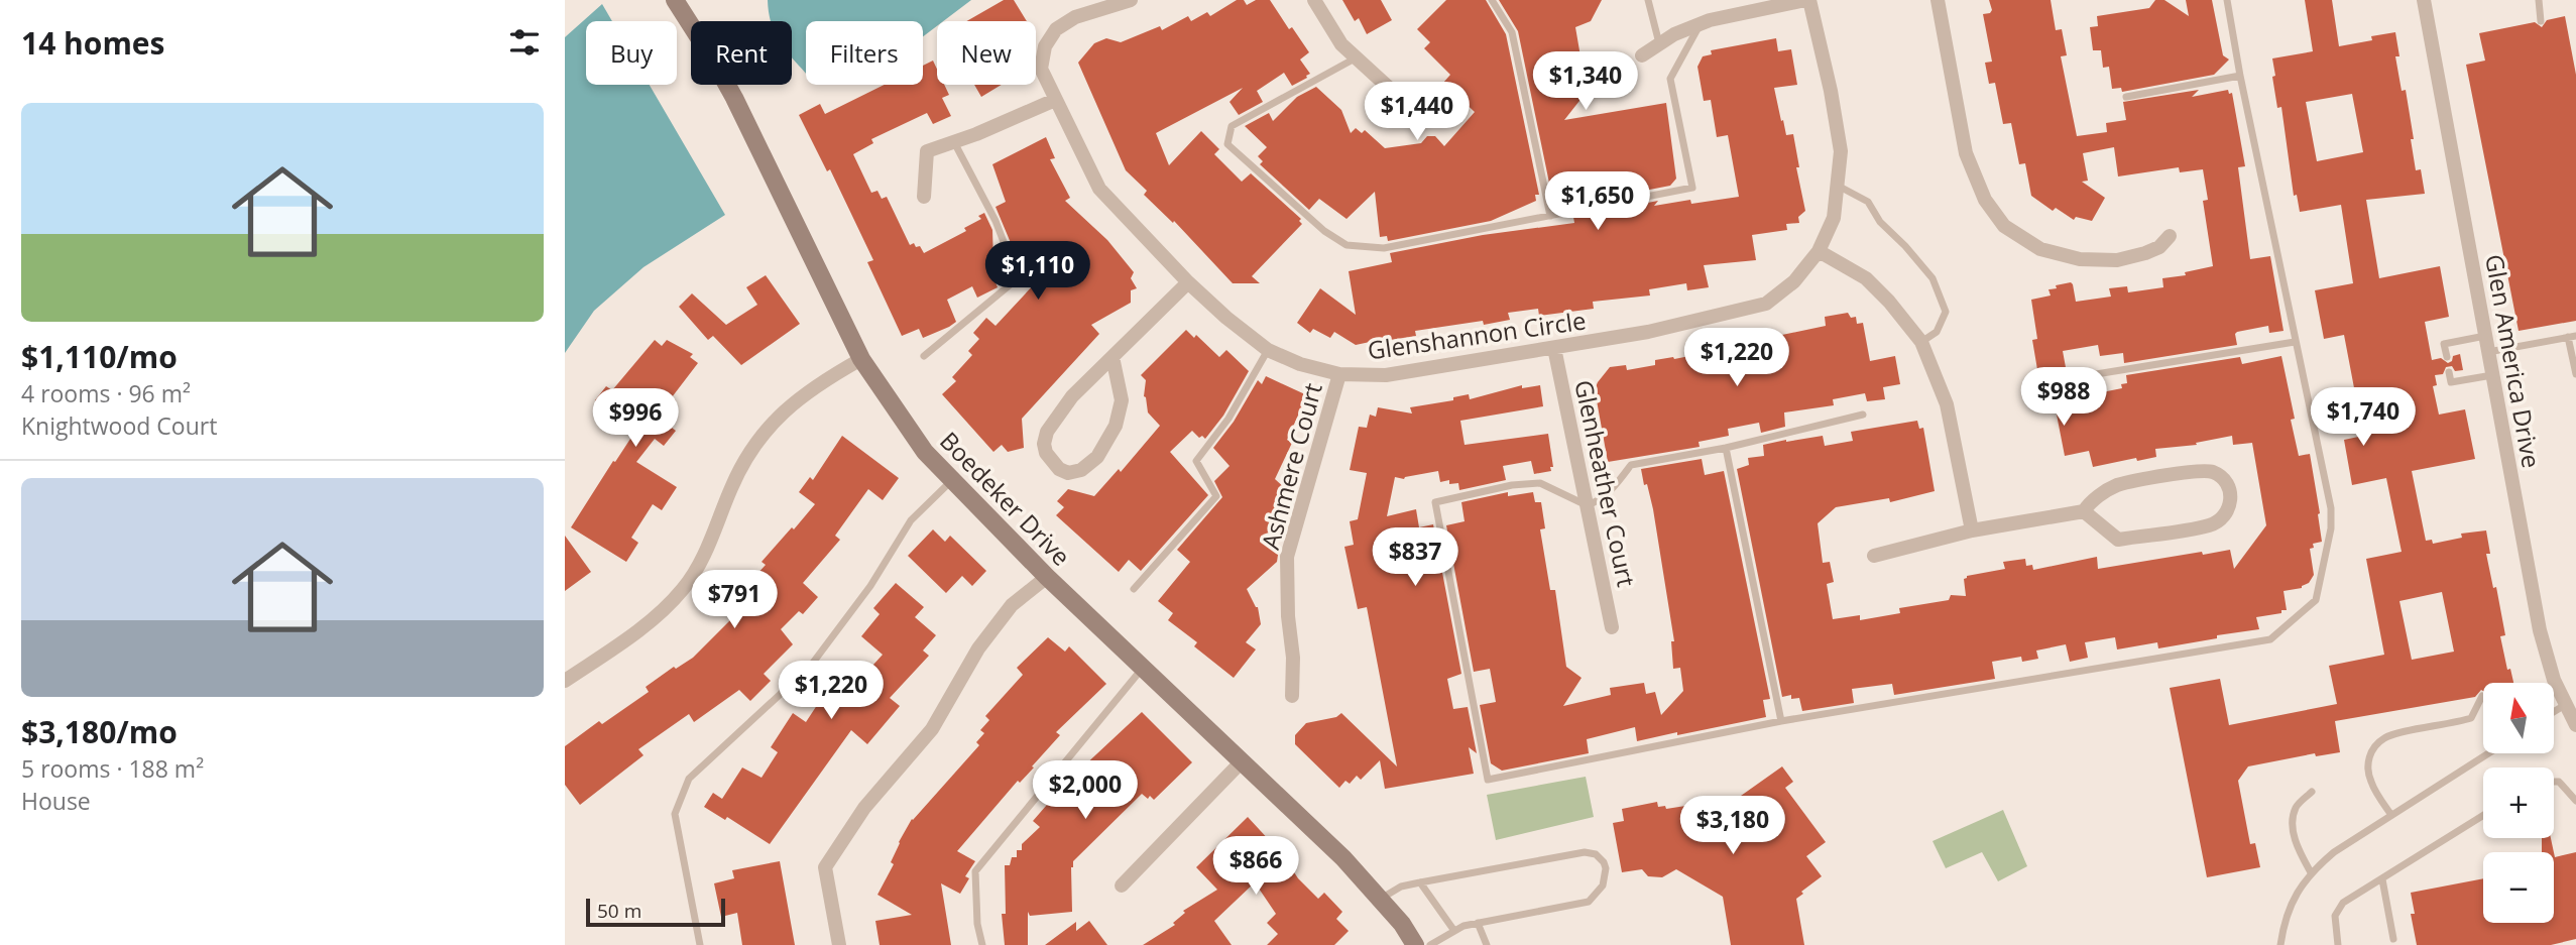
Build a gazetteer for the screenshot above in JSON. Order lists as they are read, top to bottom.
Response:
{
  "streets": {
    "street": [
      "Glenshannon Circle",
      "Glen America Drive",
      "Ashmere Court",
      "Glenheather Court",
      "Boedeker Drive"
    ]
  },
  "crossings": [
    ["Glenshannon Circle", "Ashmere Court"],
    ["Glenshannon Circle", "Glenheather Court"]
  ],
  "scale_bar": "50 m",
  "north": "top",
  "page": {
    "heading": "14 homes",
    "chip": [
      "Buy",
      "Rent",
      "Filters",
      "New"
    ],
    "price": [
      "$1,340",
      "$1,440",
      "$1,650",
      "$1,110",
      "$1,220",
      "$988",
      "$1,740",
      "$996",
      "$837",
      "$791",
      "$1,220",
      "$2,000",
      "$3,180",
      "$866"
    ],
    "list": [
      {
        "name": "$1,110/mo",
        "note": "4 rooms · 96 m² · Knightwood Court"
      },
      {
        "name": "$3,180/mo",
        "note": "5 rooms · 188 m² · House"
      }
    ],
    "map_buttons": ["+", "−"],
    "scale": "50 m"
  }
}
